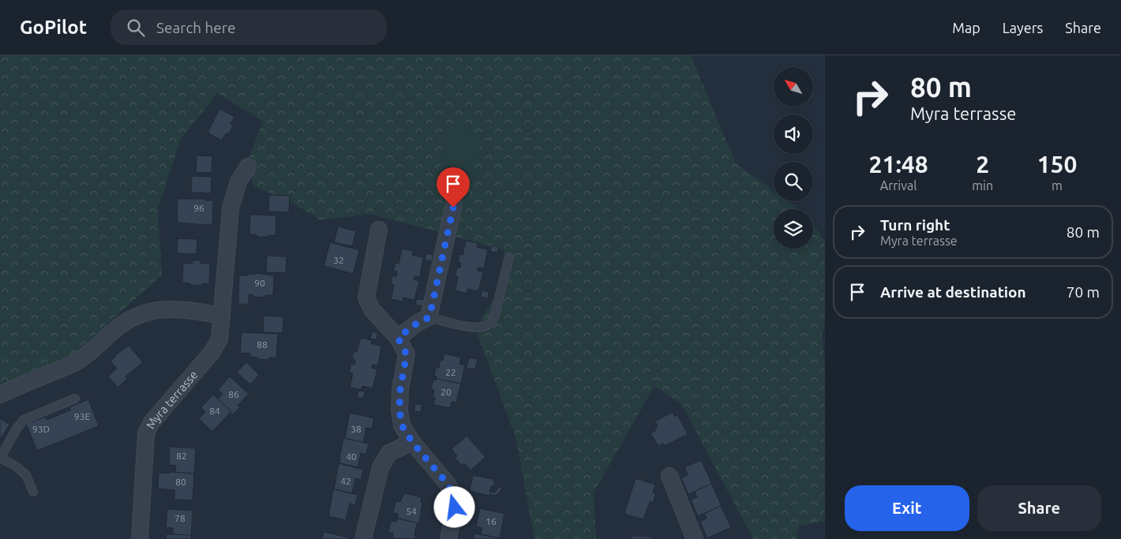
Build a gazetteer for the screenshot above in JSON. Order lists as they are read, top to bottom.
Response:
{
  "streets": {
    "street": ["Myra terrasse"]
  },
  "house_numbers": [
    "96",
    "32",
    "90",
    "88",
    "22",
    "20",
    "86",
    "84",
    "93E",
    "93D",
    "38",
    "82",
    "40",
    "42",
    "80",
    "54",
    "78",
    "16"
  ],
  "north": "top left",
  "page": {
    "header": "GoPilot",
    "search": "Search here",
    "nav": ["Map", "Layers", "Share"],
    "turn": ["80 m", "Myra terrasse"],
    "eta": [
      "21:48",
      "Arrival",
      "2",
      "min",
      "150",
      "m"
    ],
    "list": [
      {
        "name": "Turn right",
        "note": "Myra terrasse",
        "value": "80 m"
      },
      {
        "name": "Arrive at destination",
        "value": "70 m"
      }
    ],
    "buttons": ["Exit", "Share"]
  }
}
